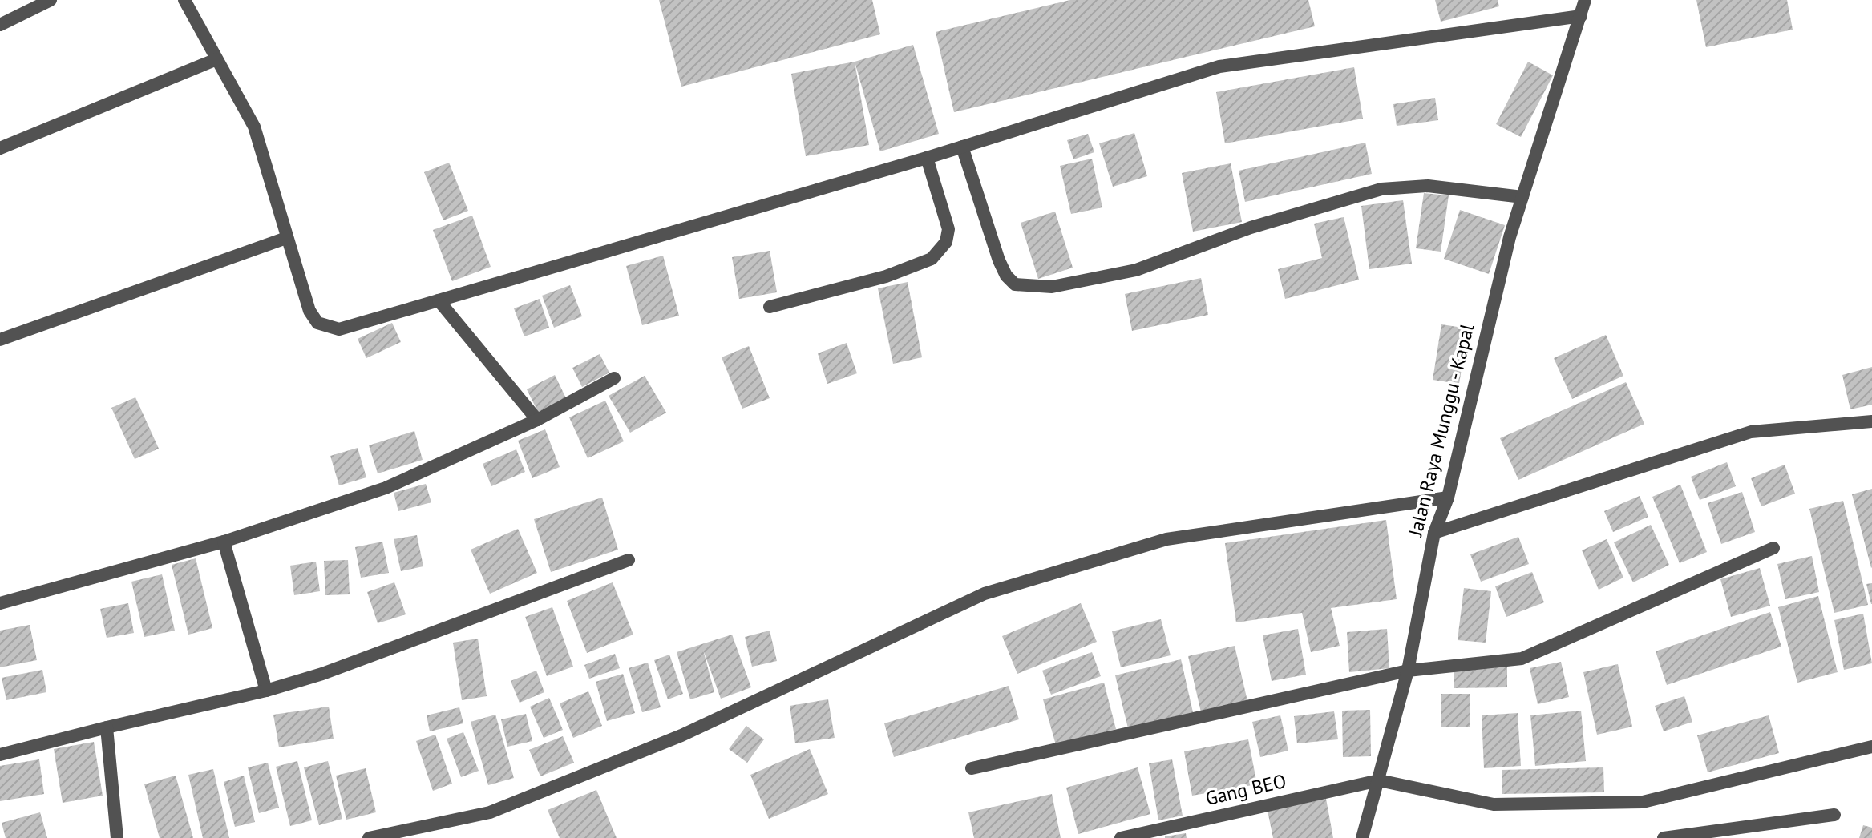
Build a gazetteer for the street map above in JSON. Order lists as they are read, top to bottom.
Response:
{
  "streets": {
    "street": ["Jalan Raya Munggu - Kapal", "Gang BEO"]
  },
  "crossings": [
    ["Jalan Raya Munggu - Kapal", "Gang BEO"]
  ]
}
